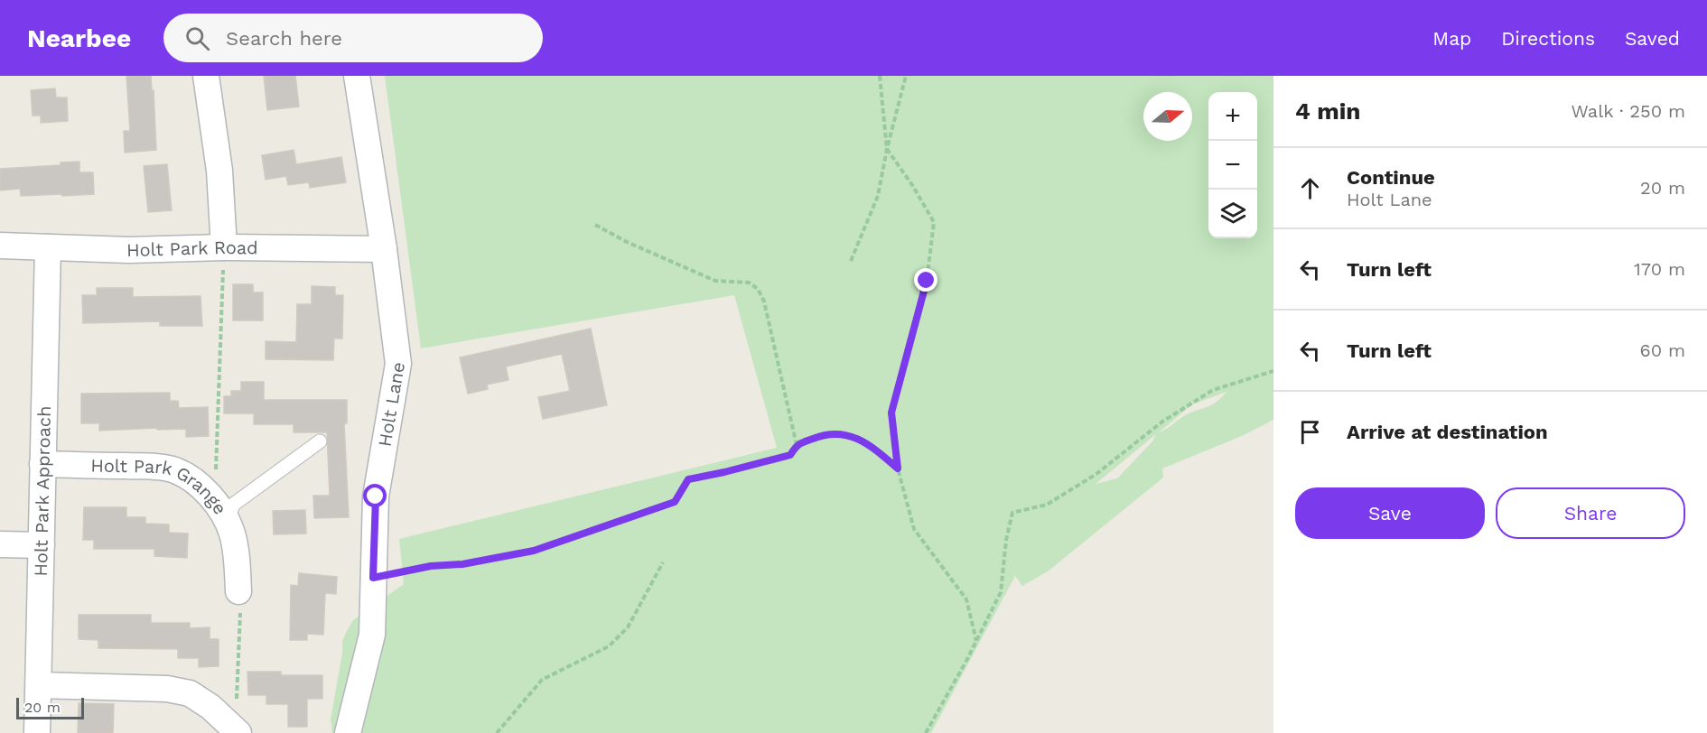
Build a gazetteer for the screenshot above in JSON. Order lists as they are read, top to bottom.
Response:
{
  "streets": {
    "street": [
      "Holt Park Road",
      "Holt Lane",
      "Holt Park Approach",
      "Holt Park Grange"
    ]
  },
  "crossings": [
    ["Holt Park Road", "Holt Lane"],
    ["Holt Park Road", "Holt Park Approach"],
    ["Holt Park Approach", "Holt Park Grange"]
  ],
  "scale_bar": "20 m",
  "north": "right",
  "page": {
    "header": "Nearbee",
    "search": "Search here",
    "nav": ["Map", "Directions", "Saved"],
    "heading": ["4 min", "Walk · 250 m"],
    "map_buttons": ["+", "−"],
    "list": [
      ["Continue", "Holt Lane", "20 m"],
      ["Turn left", "170 m"],
      ["Turn left", "60 m"],
      "Arrive at destination"
    ],
    "buttons": ["Save", "Share"],
    "scale": "20 m"
  }
}
